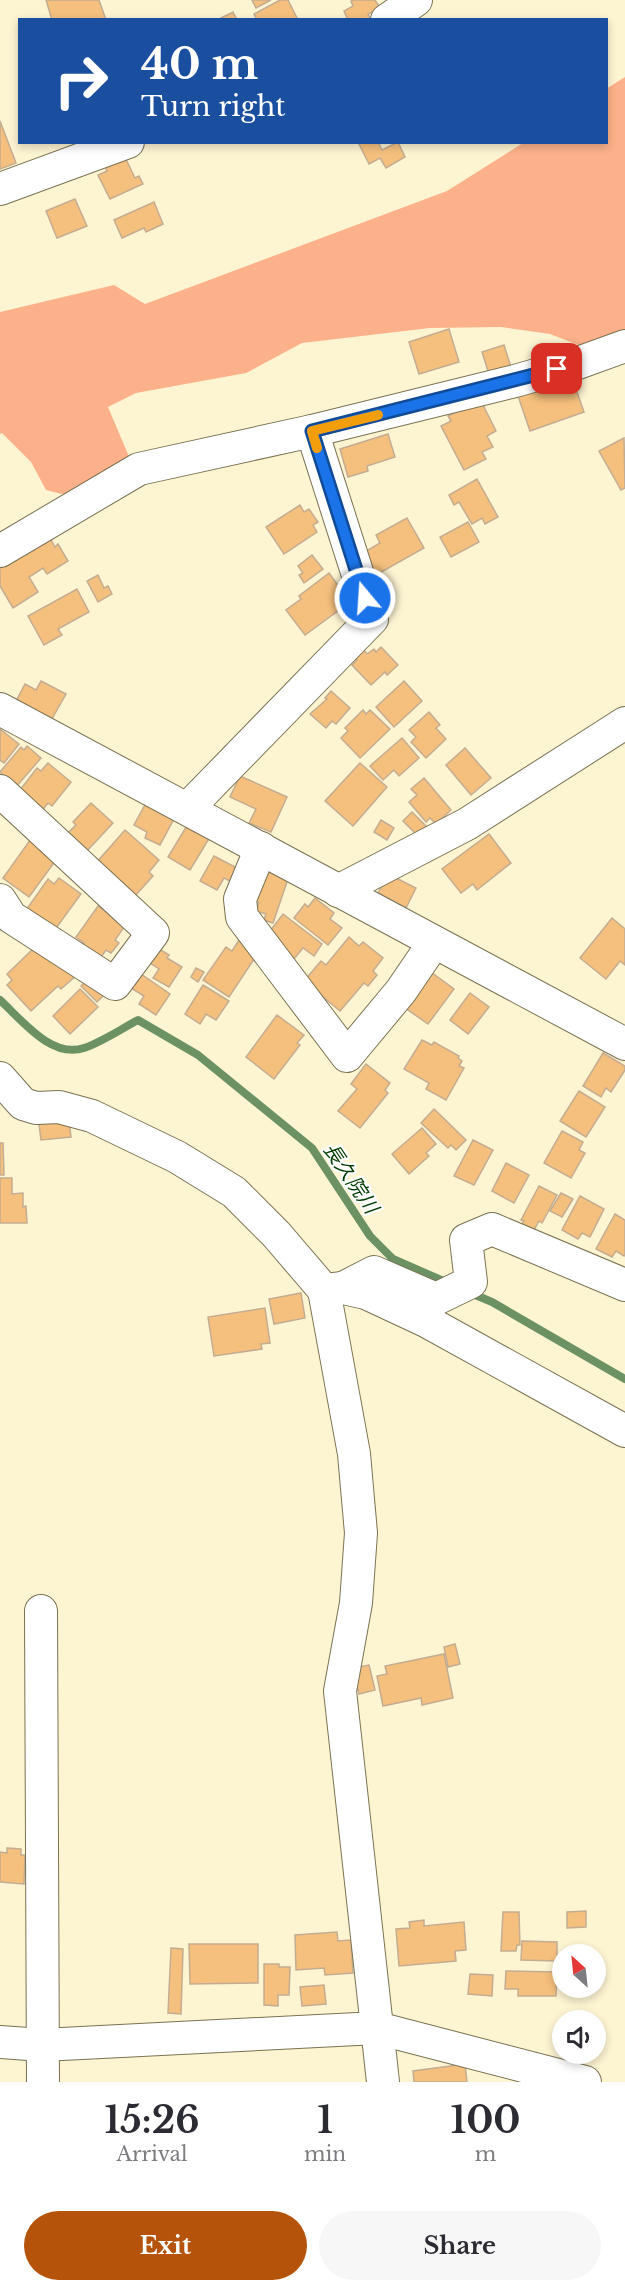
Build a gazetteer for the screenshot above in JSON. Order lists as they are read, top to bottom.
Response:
{
  "water": ["長久院川"],
  "north": "top left",
  "page": {
    "turn": ["40 m", "Turn right"],
    "eta": [
      "15:26",
      "Arrival",
      "1",
      "min",
      "100",
      "m"
    ],
    "buttons": ["Exit", "Share"]
  }
}
